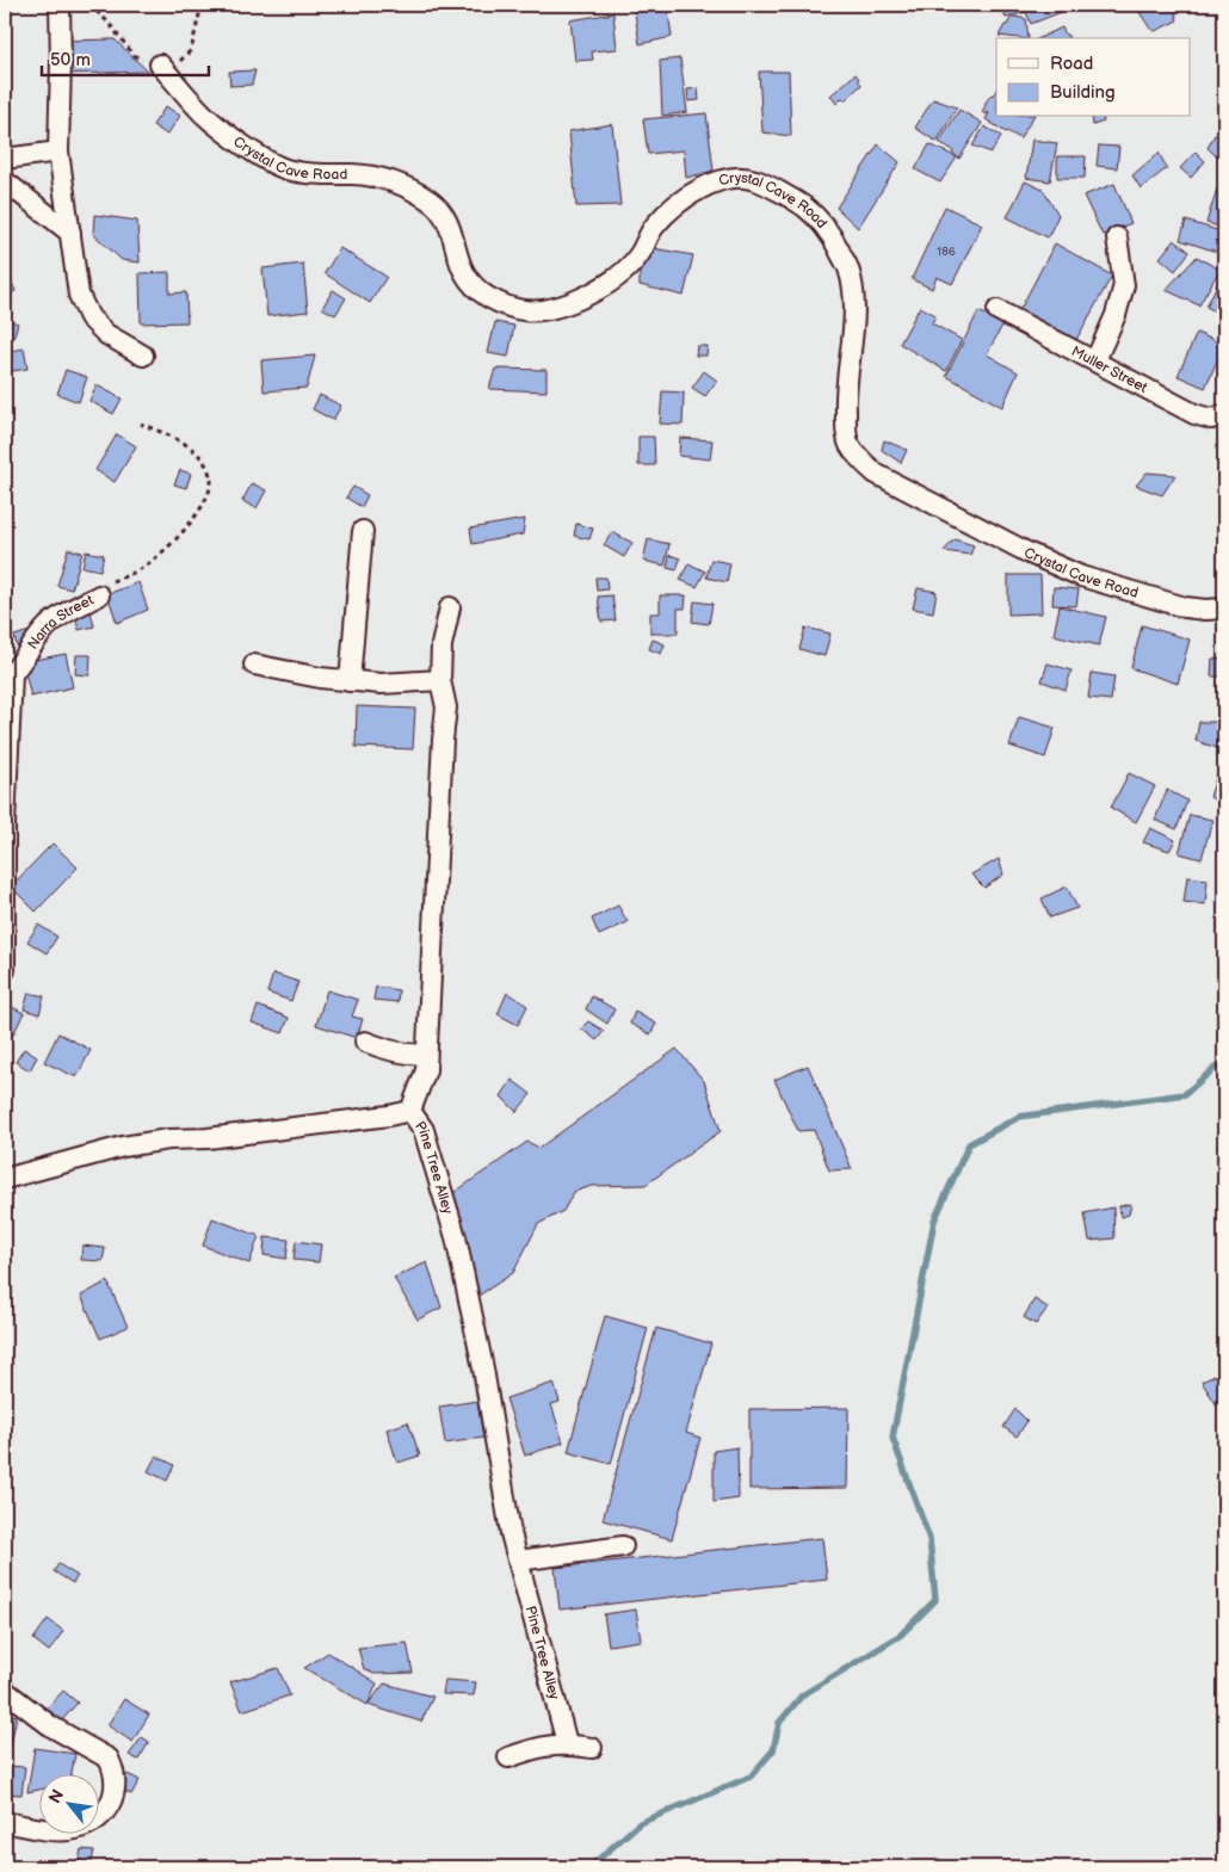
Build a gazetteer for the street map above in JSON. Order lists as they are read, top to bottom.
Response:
{
  "streets": {
    "street": [
      "Crystal Cave Road",
      "Muller Street",
      "Narra Street",
      "Pine Tree Alley"
    ]
  },
  "house_numbers": ["186"],
  "legend": ["Road", "Building"],
  "scale_bar": "50 m",
  "north": "top left"
}
